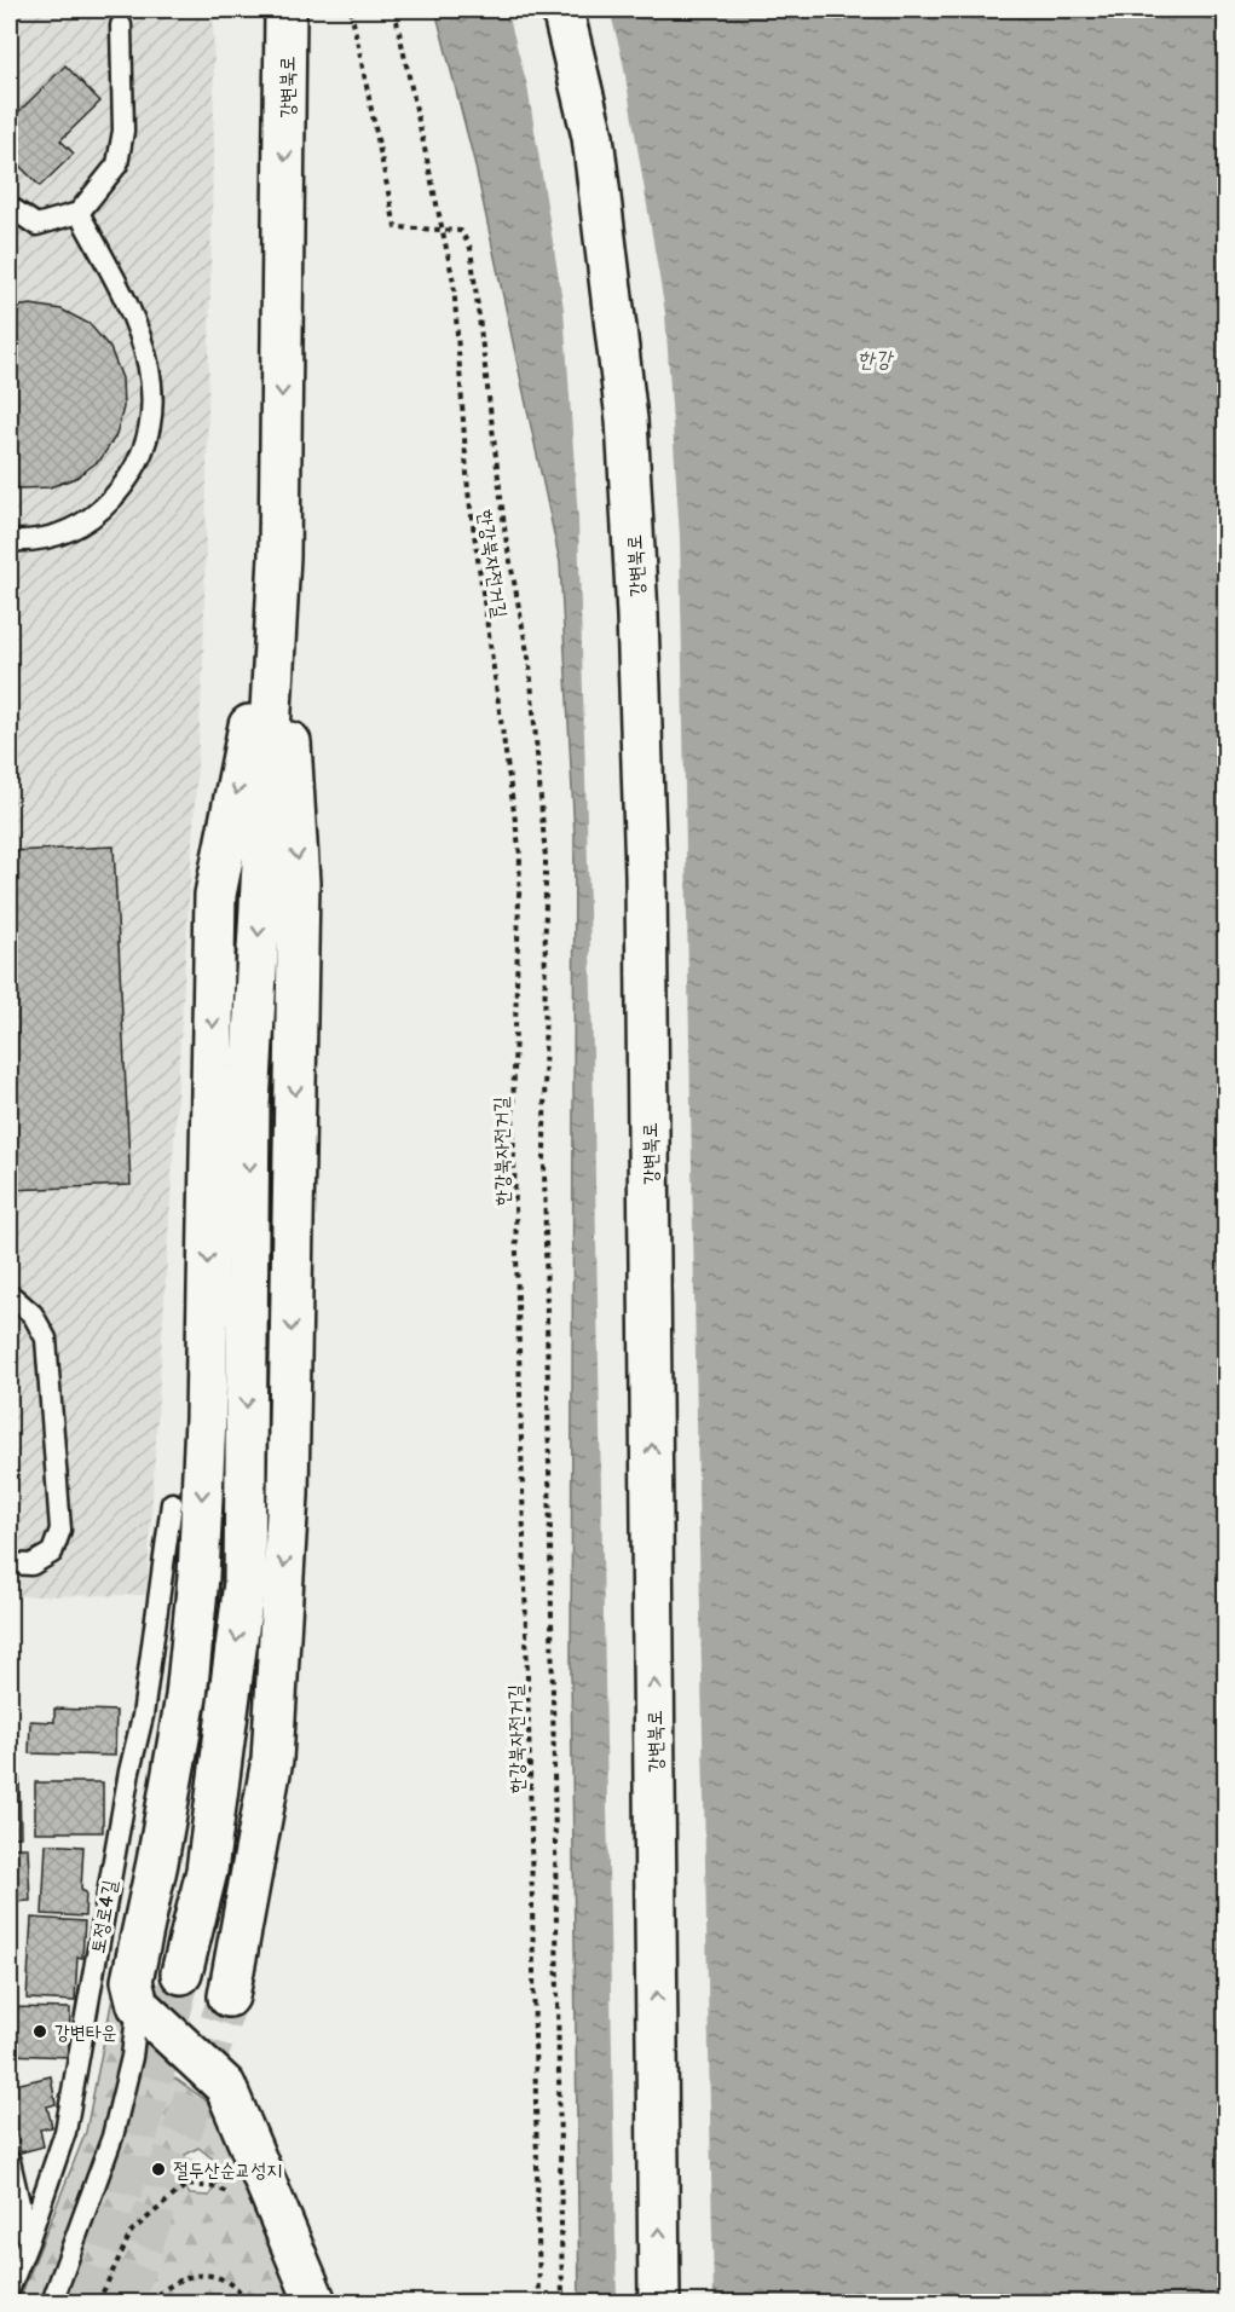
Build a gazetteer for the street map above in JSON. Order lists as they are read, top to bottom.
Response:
{
  "streets": {
    "highway": ["강변북로"],
    "lane": ["토정로4길"],
    "path": ["한강북자전거길"]
  },
  "water": ["한강"],
  "places": ["강변타운", "절두산순교성지"]
}
